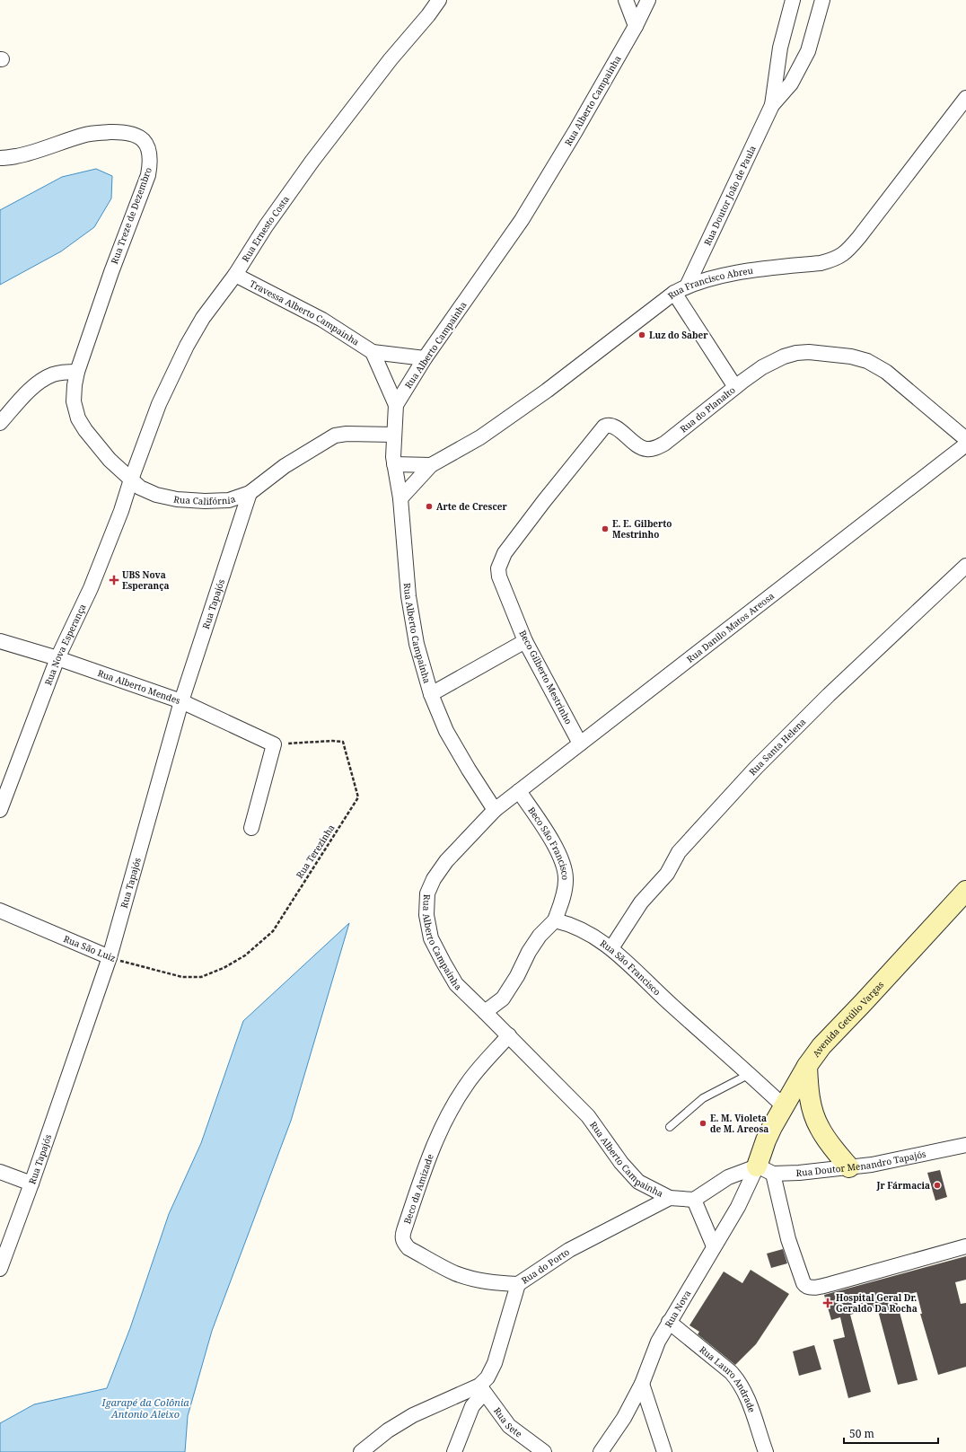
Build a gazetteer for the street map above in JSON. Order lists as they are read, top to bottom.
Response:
{
  "streets": {
    "street": [
      "Rua Alberto Campainha",
      "Rua Doutor João de Paula",
      "Rua Treze de Dezembro",
      "Rua Ernesto Costa",
      "Rua Francisco Abreu",
      "Travessa Alberto Campainha",
      "Rua do Planalto",
      "Rua Califórnia",
      "Rua Tapajós",
      "Rua Danilo Matos Areosa",
      "Rua Nova Esperança",
      "Beco Gilberto Mestrinho",
      "Rua Alberto Mendes",
      "Rua Santa Helena",
      "Beco São Francisco",
      "Rua São Luiz",
      "Rua São Francisco",
      "Avenida Getúlio Vargas",
      "Rua Doutor Menandro Tapajós",
      "Beco da Amizade",
      "Rua do Porto",
      "Rua Nova",
      "Rua Lauro Andrade",
      "Rua Sete"
    ],
    "path": ["Rua Terezinha"]
  },
  "crossings": [
    ["Rua Alberto Campainha", "Rua Francisco Abreu"],
    ["Rua Alberto Campainha", "Travessa Alberto Campainha"],
    ["Rua Alberto Campainha", "Rua Califórnia"],
    ["Rua Alberto Campainha", "Rua Danilo Matos Areosa"],
    ["Rua Alberto Campainha", "Beco da Amizade"],
    ["Rua Alberto Campainha", "Rua do Porto"],
    ["Rua Doutor João de Paula", "Rua Francisco Abreu"],
    ["Rua Treze de Dezembro", "Rua Califórnia"],
    ["Rua Ernesto Costa", "Travessa Alberto Campainha"],
    ["Rua Ernesto Costa", "Rua Califórnia"],
    ["Rua Ernesto Costa", "Rua Nova Esperança"],
    ["Rua do Planalto", "Beco Gilberto Mestrinho"],
    ["Rua Califórnia", "Rua Tapajós"],
    ["Rua Califórnia", "Rua Nova Esperança"],
    ["Rua Tapajós", "Rua Alberto Mendes"],
    ["Rua Tapajós", "Rua São Luiz"],
    ["Rua Danilo Matos Areosa", "Beco Gilberto Mestrinho"],
    ["Rua Danilo Matos Areosa", "Beco São Francisco"],
    ["Rua Nova Esperança", "Rua Alberto Mendes"],
    ["Rua Alberto Mendes", "Rua Terezinha"],
    ["Rua Santa Helena", "Rua São Francisco"],
    ["Beco São Francisco", "Rua São Francisco"],
    ["Rua Terezinha", "Rua São Luiz"],
    ["Rua São Francisco", "Avenida Getúlio Vargas"],
    ["Avenida Getúlio Vargas", "Rua Doutor Menandro Tapajós"],
    ["Avenida Getúlio Vargas", "Rua Nova"],
    ["Rua Doutor Menandro Tapajós", "Rua Nova"],
    ["Beco da Amizade", "Rua do Porto"],
    ["Rua do Porto", "Rua Sete"],
    ["Rua Nova", "Rua Lauro Andrade"]
  ],
  "water": ["Igarapé da Colônia Antonio Aleixo"],
  "places": {
    "other": [
      "Luz do Saber",
      "Arte de Crescer",
      "E. E. Gilberto Mestrinho",
      "E. M. Violeta de M. Areosa",
      "Jr Fármacia"
    ],
    "health": ["UBS Nova Esperança", "Hospital Geral Dr. Geraldo Da Rocha"]
  },
  "scale_bar": "50 m"
}
